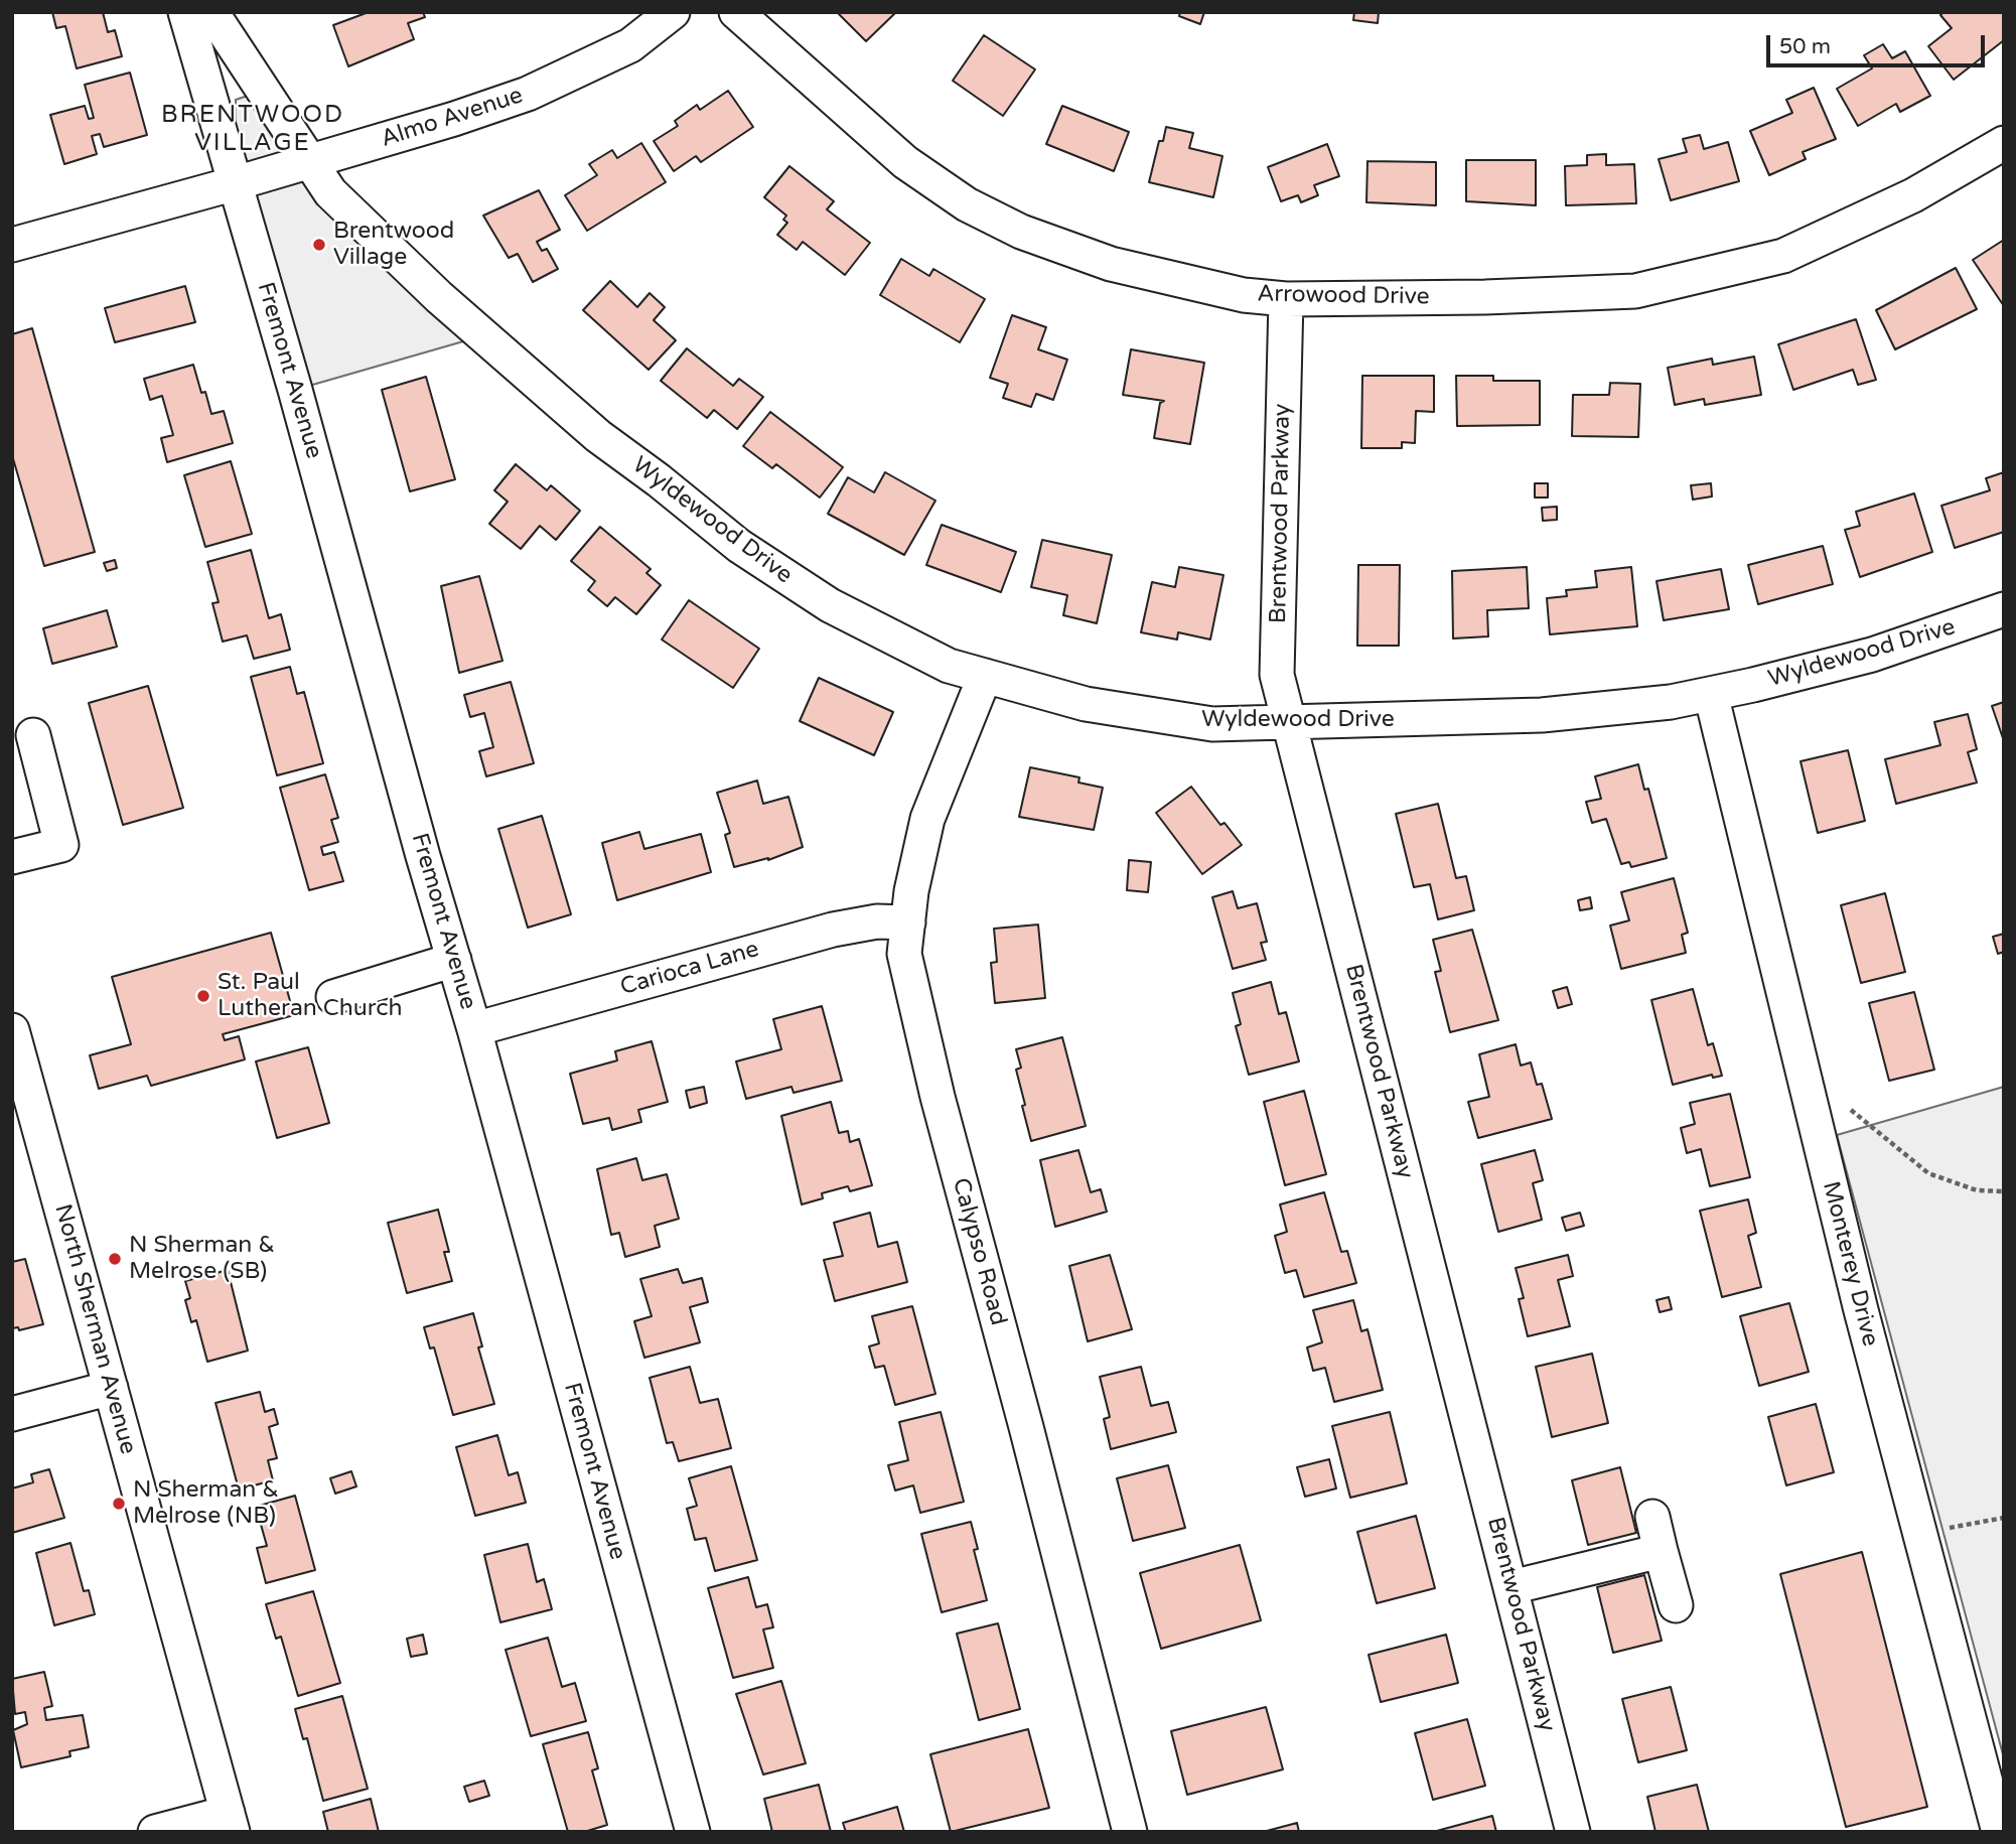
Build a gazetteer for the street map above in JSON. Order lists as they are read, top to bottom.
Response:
{
  "streets": {
    "street": [
      "Almo Avenue",
      "Arrowood Drive",
      "Fremont Avenue",
      "Brentwood Parkway",
      "Wyldewood Drive",
      "Carioca Lane",
      "Calypso Road",
      "Monterey Drive",
      "North Sherman Avenue"
    ]
  },
  "crossings": [
    ["Almo Avenue", "Fremont Avenue"],
    ["Almo Avenue", "Wyldewood Drive"],
    ["Arrowood Drive", "Brentwood Parkway"],
    ["Fremont Avenue", "Carioca Lane"],
    ["Brentwood Parkway", "Wyldewood Drive"],
    ["Wyldewood Drive", "Calypso Road"],
    ["Wyldewood Drive", "Monterey Drive"],
    ["Carioca Lane", "Calypso Road"]
  ],
  "districts": ["BRENTWOOD VILLAGE"],
  "places": [
    "Brentwood Village",
    "St. Paul Lutheran Church",
    "N Sherman & Melrose (SB)",
    "N Sherman & Melrose (NB)"
  ],
  "scale_bar": "50 m"
}
